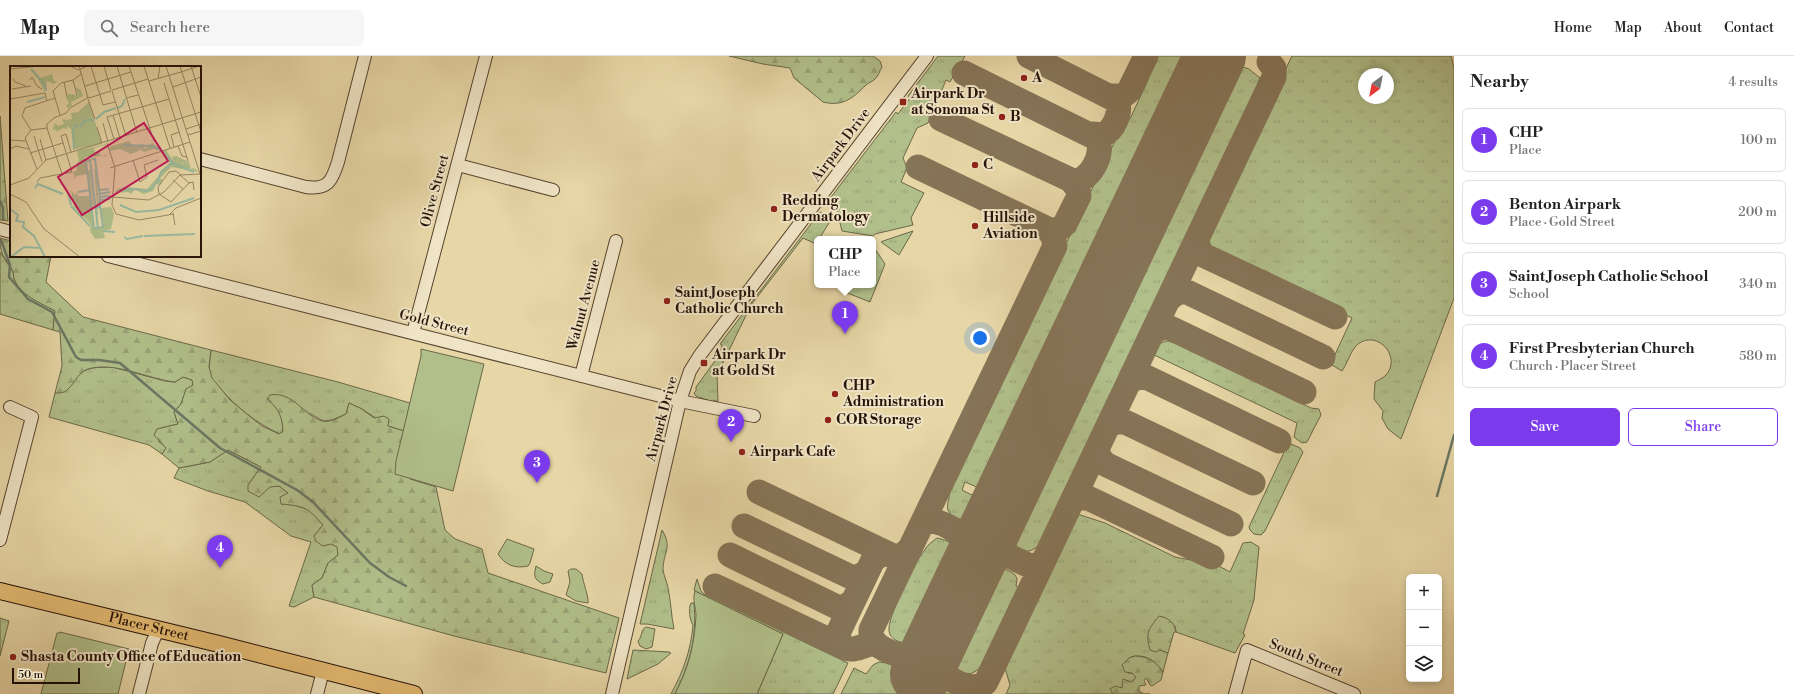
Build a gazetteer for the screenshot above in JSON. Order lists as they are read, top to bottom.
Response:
{
  "streets": {
    "main road": ["Placer Street"],
    "street": [
      "Airpark Drive",
      "Olive Street",
      "Walnut Avenue",
      "Gold Street",
      "South Street"
    ]
  },
  "crossings": [
    ["Airpark Drive", "Gold Street"],
    ["Olive Street", "Gold Street"],
    ["Walnut Avenue", "Gold Street"]
  ],
  "places": {
    "other": [
      "A",
      "B",
      "C",
      "Redding Dermatology",
      "Hillside Aviation",
      "Saint Joseph Catholic Church",
      "CHP Administration",
      "COR Storage",
      "Airpark Cafe",
      "Shasta County Office of Education"
    ],
    "transit": ["Airpark Dr at Sonoma St", "Airpark Dr at Gold St"]
  },
  "scale_bar": "50 m",
  "north": "bottom left",
  "page": {
    "header": "Map",
    "search": "Search here",
    "nav": [
      "Home",
      "Map",
      "About",
      "Contact"
    ],
    "heading": ["Nearby", "4 results"],
    "list": [
      {
        "mark": "1",
        "name": "CHP",
        "note": "Place",
        "value": "100 m"
      },
      {
        "mark": "2",
        "name": "Benton Airpark",
        "note": "Place · Gold Street",
        "value": "200 m"
      },
      {
        "mark": "3",
        "name": "Saint Joseph Catholic School",
        "note": "School",
        "value": "340 m"
      },
      {
        "mark": "4",
        "name": "First Presbyterian Church",
        "note": "Church · Placer Street",
        "value": "580 m"
      }
    ],
    "popup": ["CHP", "Place"],
    "pins": [
      "1",
      "2",
      "3",
      "4"
    ],
    "buttons": ["Save", "Share"],
    "map_buttons": ["+", "−"],
    "scale": "50 m"
  }
}
